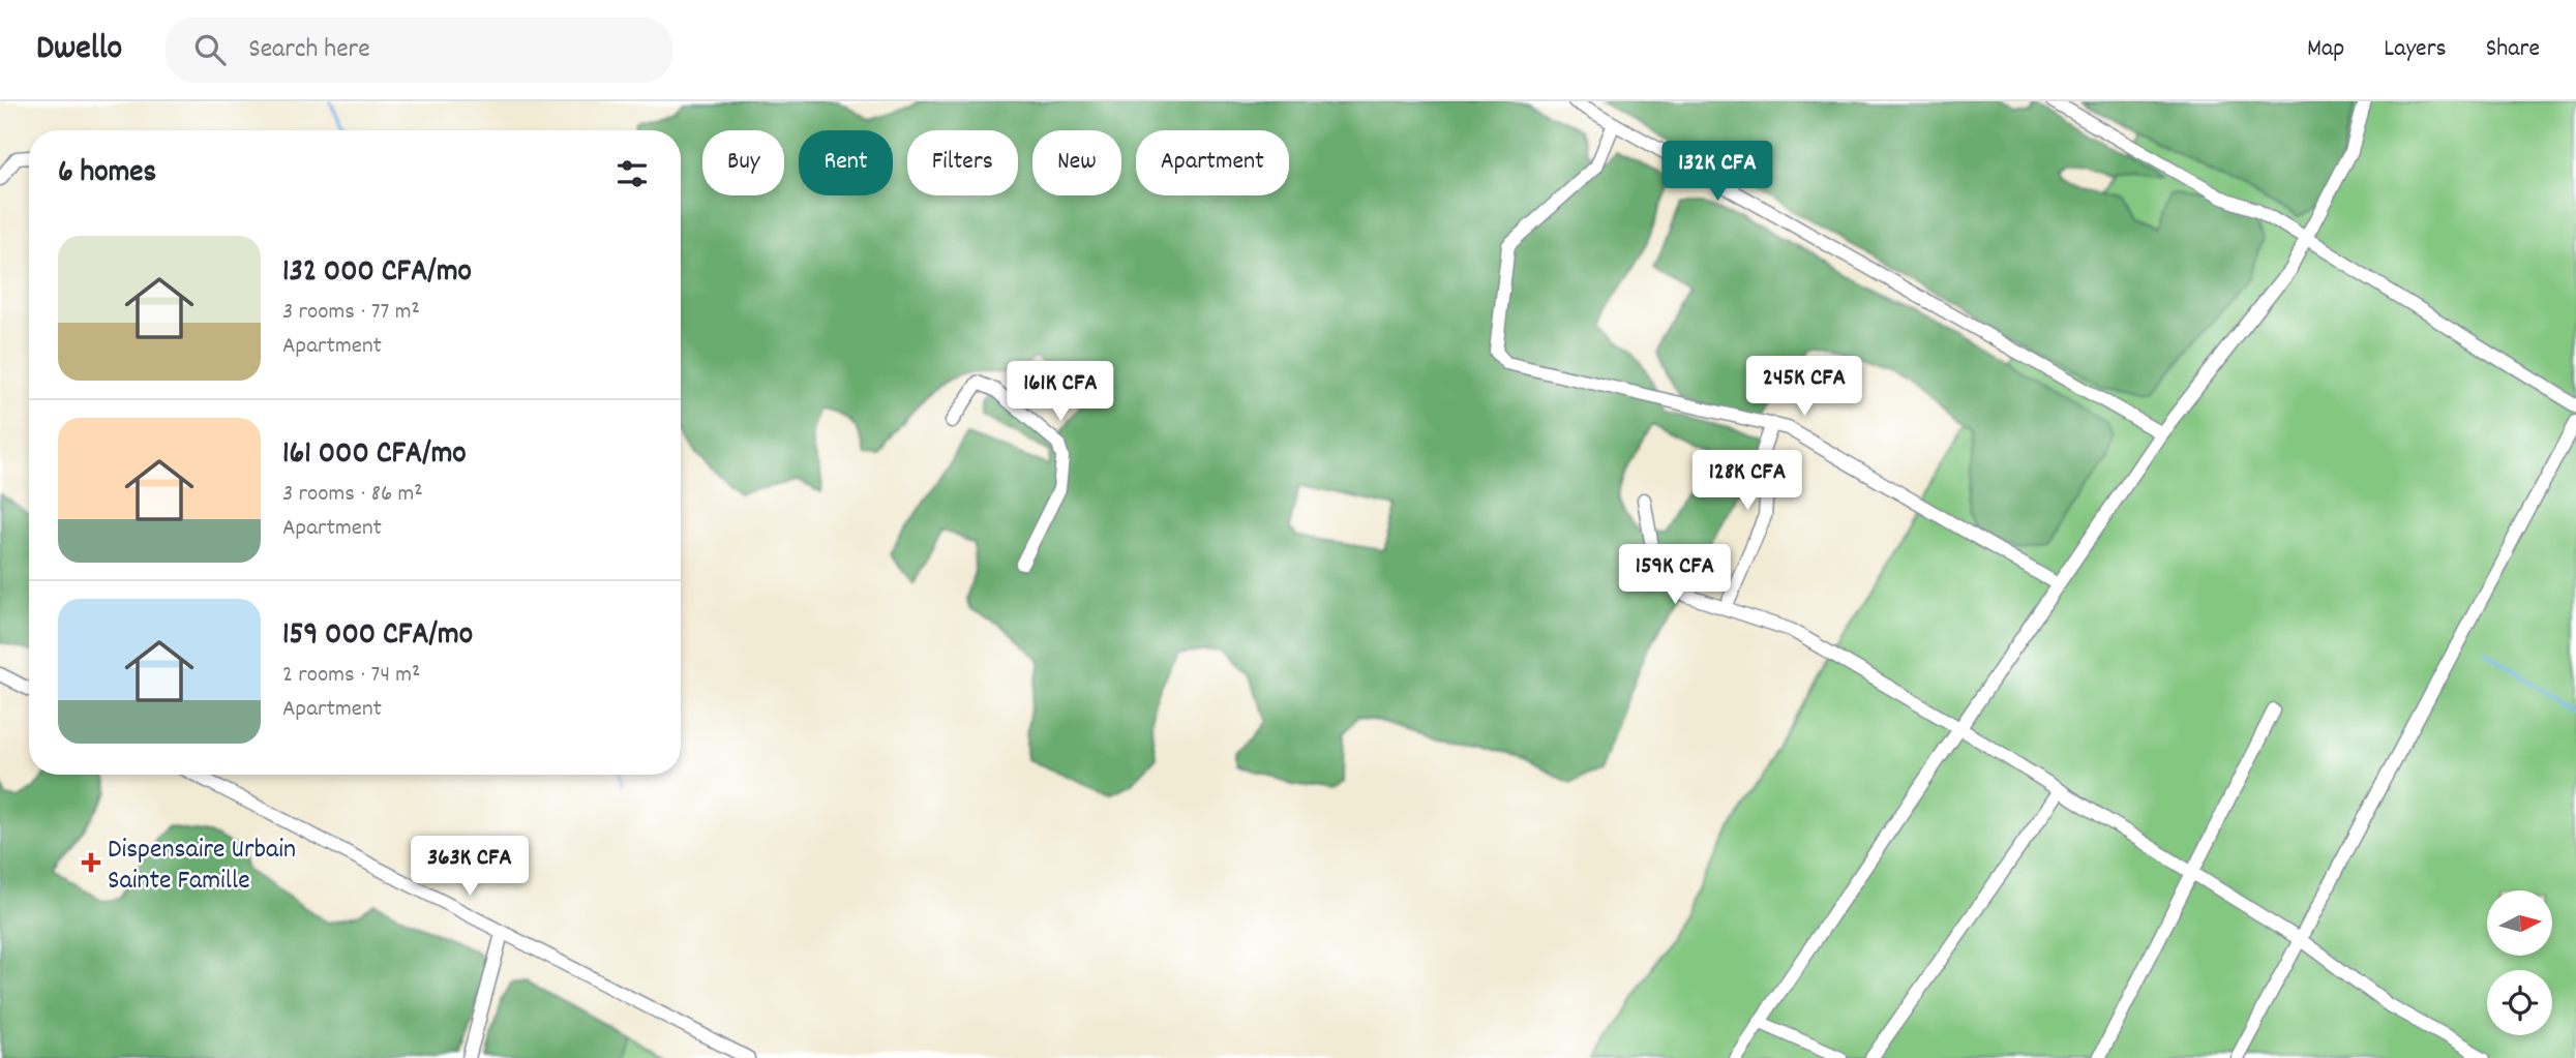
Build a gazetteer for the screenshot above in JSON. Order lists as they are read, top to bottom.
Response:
{
  "places": {
    "health": ["Dispensaire Urbain Sainte Famille"]
  },
  "north": "right",
  "page": {
    "header": "Dwello",
    "search": "Search here",
    "nav": ["Map", "Layers", "Share"],
    "chip": [
      "Buy",
      "Rent",
      "Filters",
      "New",
      "Apartment"
    ],
    "heading": "6 homes",
    "price": [
      "132K CFA",
      "245K CFA",
      "161K CFA",
      "128K CFA",
      "159K CFA",
      "363K CFA"
    ],
    "list": [
      {
        "name": "132 000 CFA/mo",
        "note": "3 rooms · 77 m² · Apartment"
      },
      {
        "name": "161 000 CFA/mo",
        "note": "3 rooms · 86 m² · Apartment"
      },
      {
        "name": "159 000 CFA/mo",
        "note": "2 rooms · 74 m² · Apartment"
      }
    ]
  }
}
